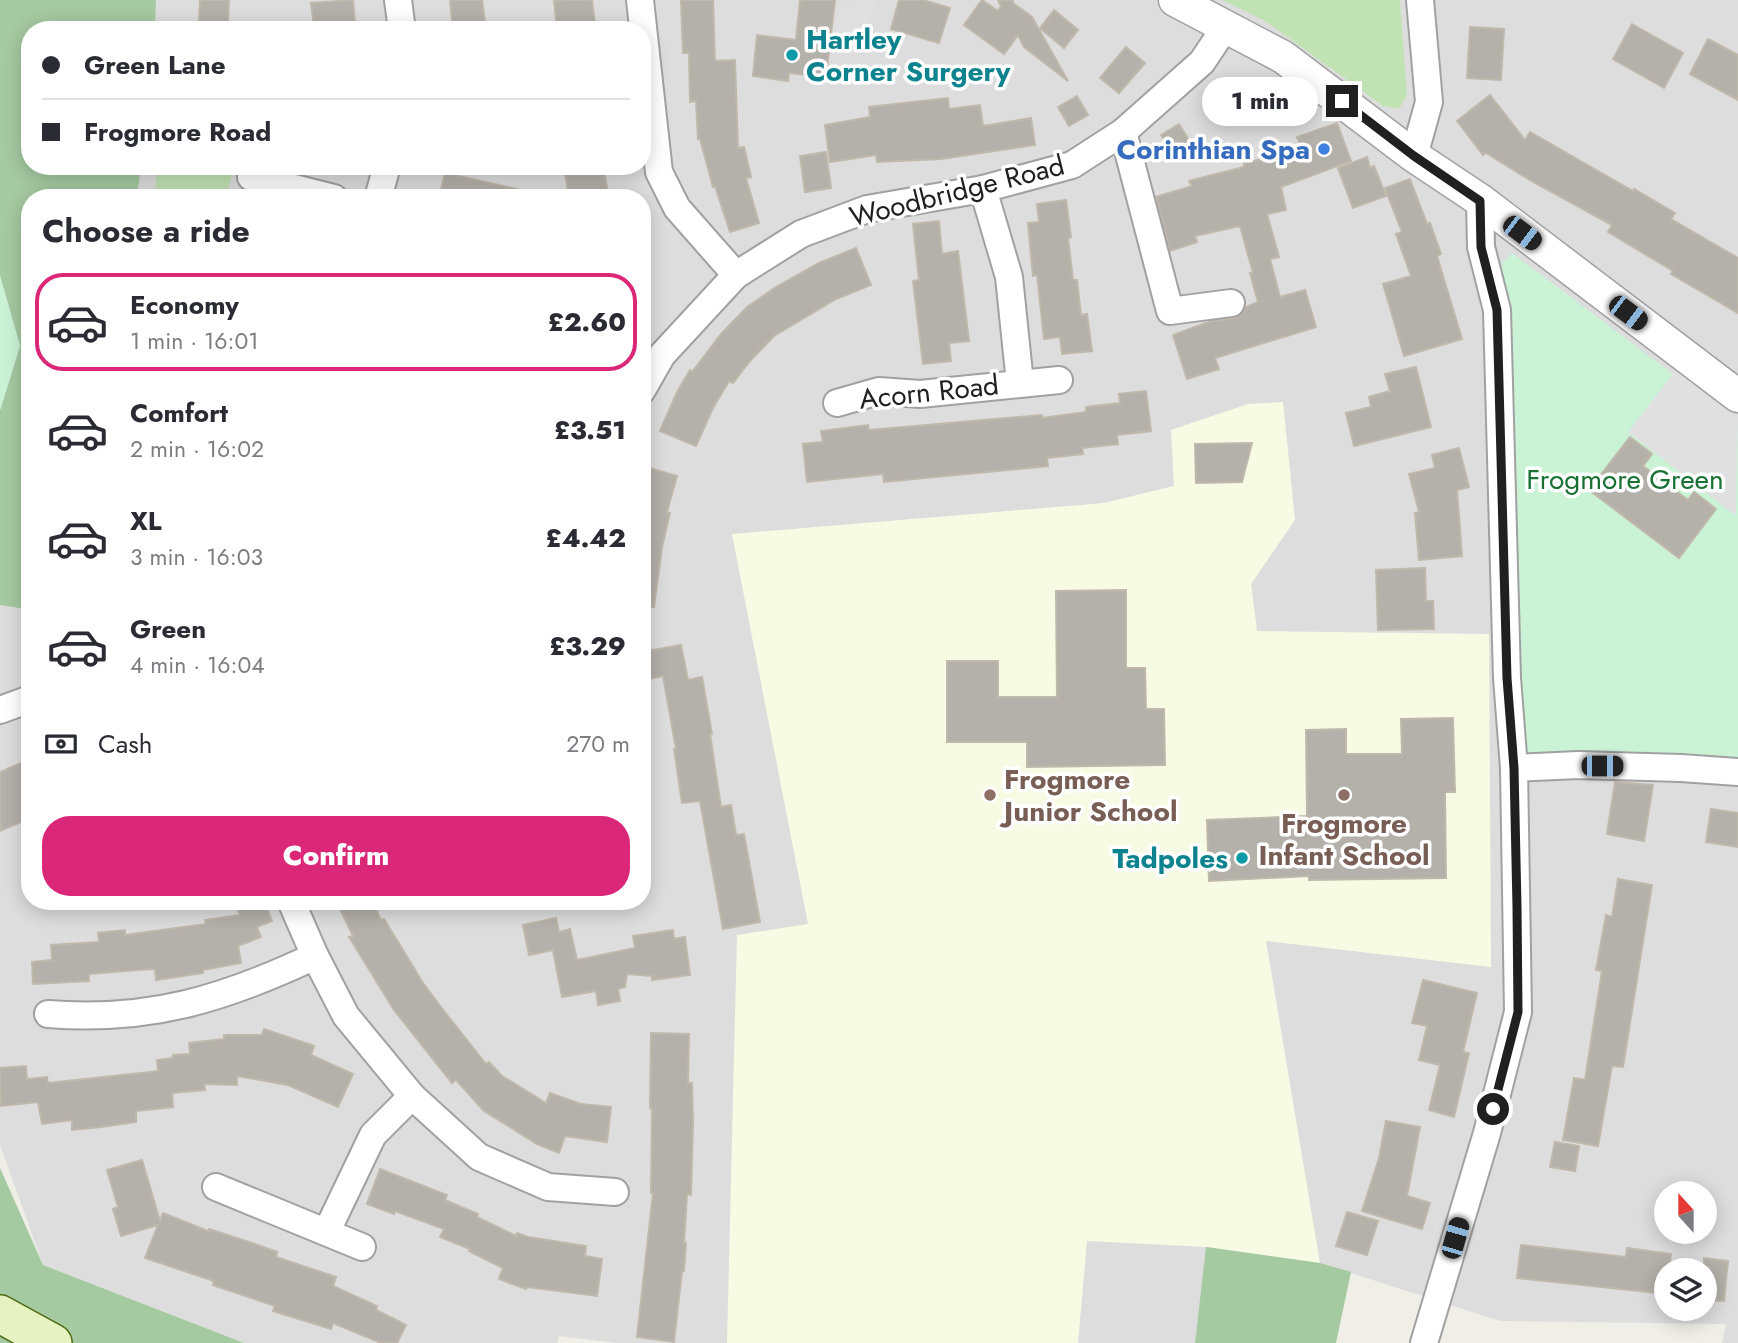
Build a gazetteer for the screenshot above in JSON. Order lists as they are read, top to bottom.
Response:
{
  "streets": {
    "street": ["Woodbridge Road", "Acorn Road"]
  },
  "crossings": [
    ["Woodbridge Road", "Acorn Road"]
  ],
  "parks": ["Frogmore Green"],
  "places": [
    "Hartley Corner Surgery",
    "Corinthian Spa",
    "Frogmore Junior School",
    "Frogmore Infant School",
    "Tadpoles"
  ],
  "north": "top",
  "page": {
    "banner": ["Green Lane", "Frogmore Road"],
    "bubble": "1 min",
    "heading": "Choose a ride",
    "list": [
      {
        "name": "Economy",
        "note": "1 min · 16:01",
        "value": "£2.60"
      },
      {
        "name": "Comfort",
        "note": "2 min · 16:02",
        "value": "£3.51"
      },
      {
        "name": "XL",
        "note": "3 min · 16:03",
        "value": "£4.42"
      },
      {
        "name": "Green",
        "note": "4 min · 16:04",
        "value": "£3.29"
      }
    ],
    "pay": ["Cash", "270 m"],
    "buttons": "Confirm"
  }
}
